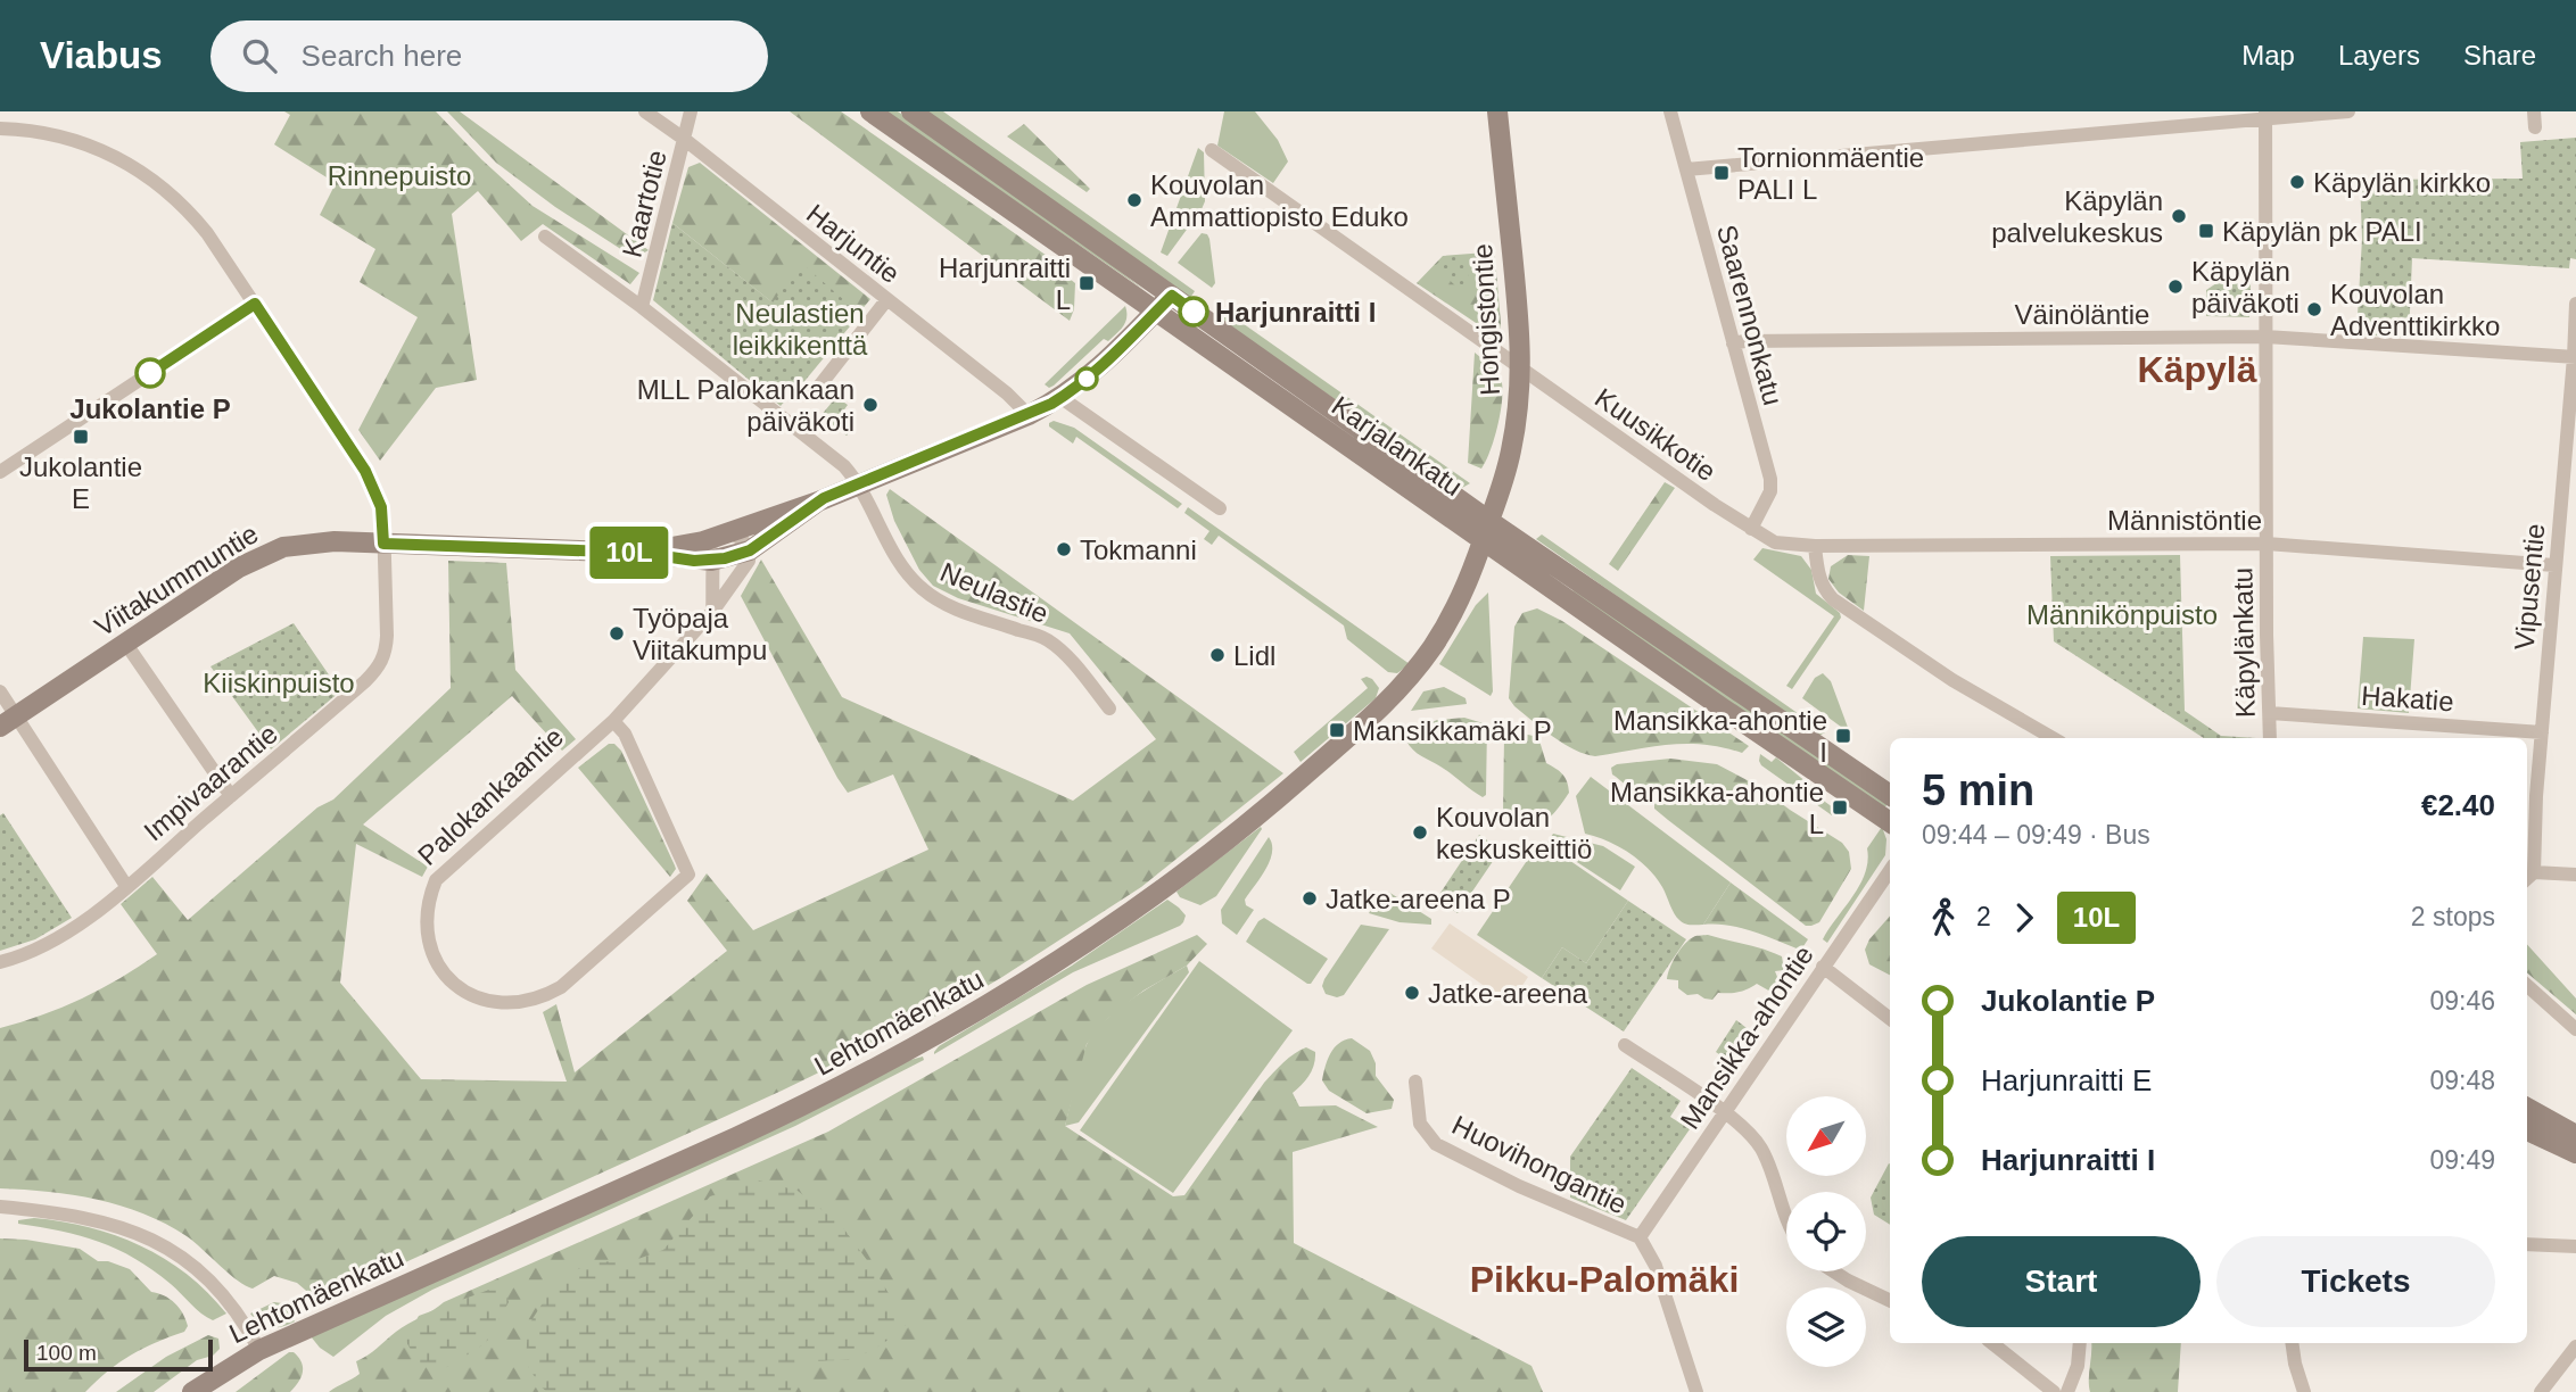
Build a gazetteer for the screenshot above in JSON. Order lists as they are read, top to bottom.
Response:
{
  "streets": {
    "street": [
      "Kaartotie",
      "Harjuntie",
      "Väinöläntie",
      "Saarennonkatu",
      "Hongistontie",
      "Kuusikkotie",
      "Karjalankatu",
      "Männistöntie",
      "Viitakummuntie",
      "Vipusentie",
      "Neulastie",
      "Käpylänkatu",
      "Hakatie",
      "Impivaarantie",
      "Palokankaantie",
      "Lehtomäenkatu",
      "Mansikka-ahontie",
      "Huovihongantie"
    ]
  },
  "crossings": [
    ["Kaartotie", "Harjuntie"],
    ["Kaartotie", "Neulastie"],
    ["Harjuntie", "Palokankaantie"],
    ["Väinöläntie", "Saarennonkatu"],
    ["Väinöläntie", "Vipusentie"],
    ["Väinöläntie", "Käpylänkatu"],
    ["Saarennonkatu", "Kuusikkotie"],
    ["Hongistontie", "Kuusikkotie"],
    ["Hongistontie", "Karjalankatu"],
    ["Hongistontie", "Lehtomäenkatu"],
    ["Kuusikkotie", "Männistöntie"],
    ["Karjalankatu", "Palokankaantie"],
    ["Karjalankatu", "Lehtomäenkatu"],
    ["Männistöntie", "Vipusentie"],
    ["Männistöntie", "Käpylänkatu"],
    ["Viitakummuntie", "Impivaarantie"],
    ["Viitakummuntie", "Palokankaantie"],
    ["Vipusentie", "Hakatie"],
    ["Neulastie", "Palokankaantie"],
    ["Käpylänkatu", "Hakatie"],
    ["Mansikka-ahontie", "Huovihongantie"]
  ],
  "districts": ["Käpylä", "Pikku-Palomäki"],
  "parks": [
    "Rinnepuisto",
    "Neulastien leikkikenttä",
    "Männikönpuisto",
    "Kiiskinpuisto"
  ],
  "places": {
    "transit": [
      "Tornionmäentie PALI L",
      "Käpylän pk PALI",
      "Harjunraitti L",
      "Jukolantie E",
      "Mansikkamäki P",
      "Mansikka-ahontie I",
      "Mansikka-ahontie L"
    ],
    "other": [
      "Käpylän kirkko",
      "Kouvolan Ammattiopisto Eduko",
      "Käpylän palvelukeskus",
      "Käpylän päiväkoti",
      "Kouvolan Adventtikirkko",
      "Harjunraitti I",
      "Jukolantie P",
      "MLL Palokankaan päiväkoti",
      "Tokmanni",
      "Työpaja Viitakumpu",
      "Lidl",
      "Kouvolan keskuskeittiö",
      "Jatke-areena P",
      "Jatke-areena"
    ]
  },
  "lines": ["bus line 10L"],
  "scale_bar": "100 m",
  "north": "bottom left",
  "page": {
    "header": "Viabus",
    "search": "Search here",
    "nav": ["Map", "Layers", "Share"],
    "on_map": "10L",
    "heading": ["5 min", "09:44 – 09:49 · Bus", "€2.40"],
    "legs": ["2", "10L", "2 stops"],
    "list": [
      {
        "name": "Jukolantie P",
        "value": "09:46"
      },
      {
        "name": "Harjunraitti E",
        "value": "09:48"
      },
      {
        "name": "Harjunraitti I",
        "value": "09:49"
      }
    ],
    "buttons": ["Start", "Tickets"],
    "scale": "100 m"
  }
}
